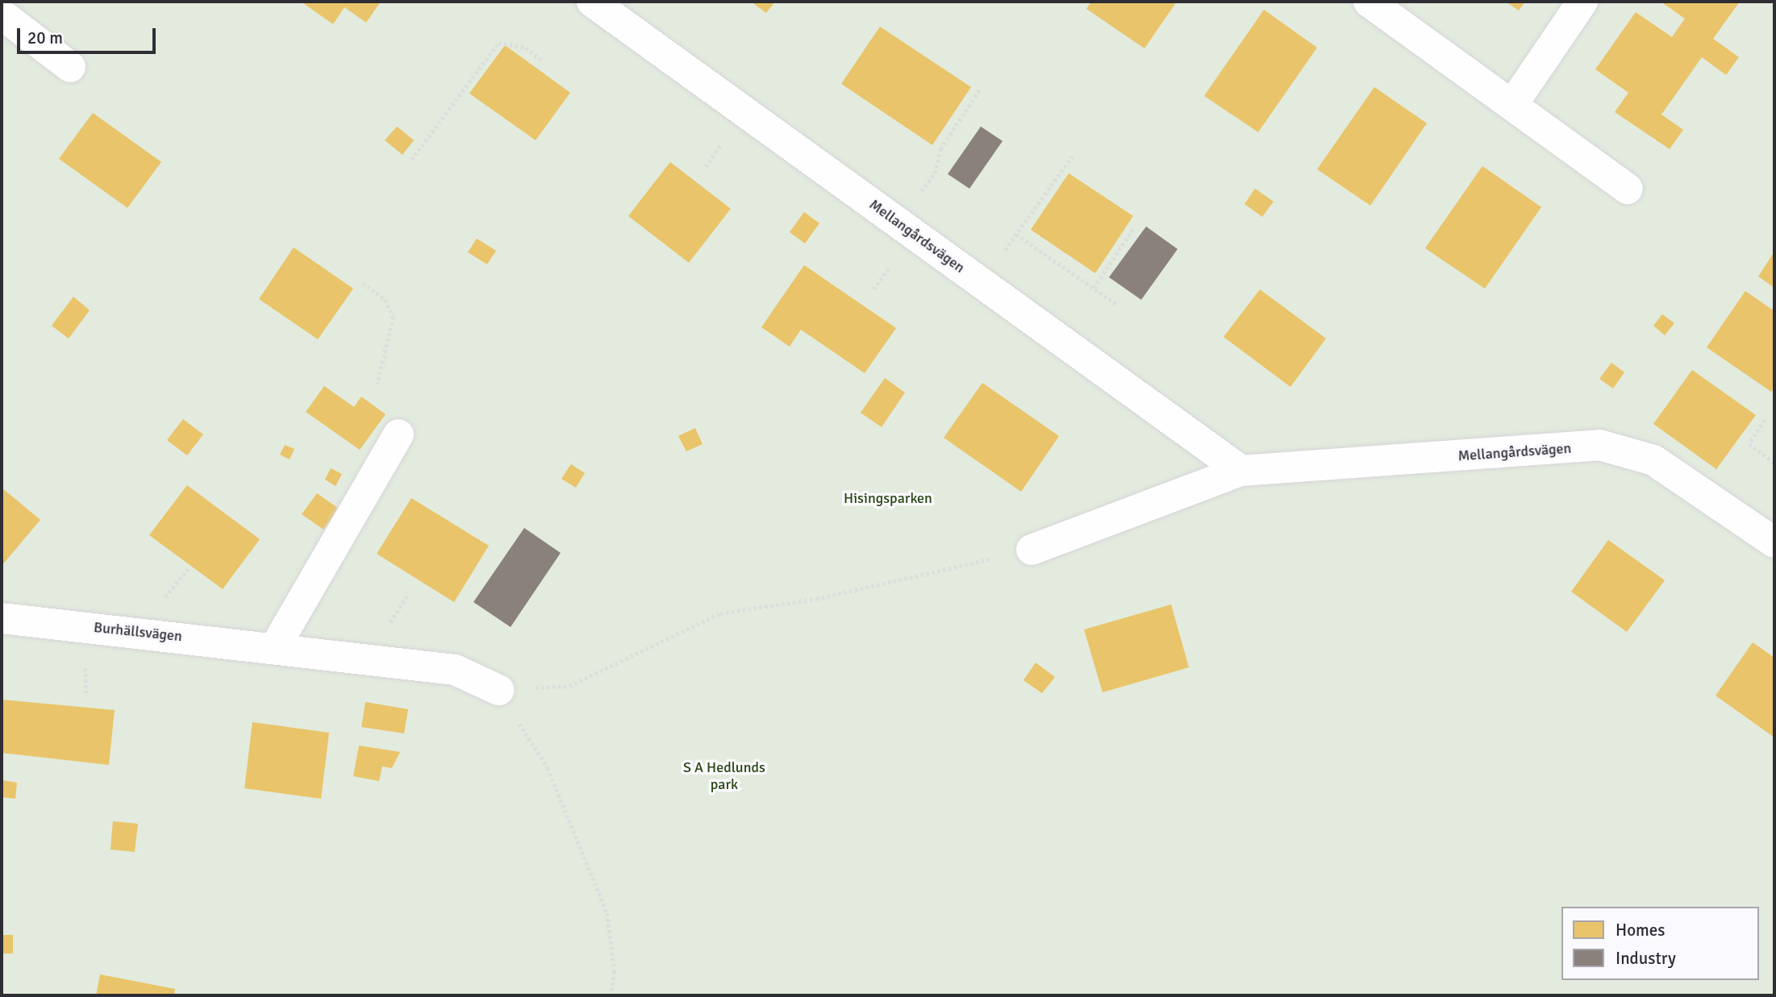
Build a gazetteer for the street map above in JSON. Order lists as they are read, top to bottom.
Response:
{
  "streets": {
    "street": ["Mellangårdsvägen", "Burhällsvägen"]
  },
  "parks": ["Hisingsparken", "S A Hedlunds park"],
  "legend": ["Homes", "Industry"],
  "scale_bar": "20 m"
}
